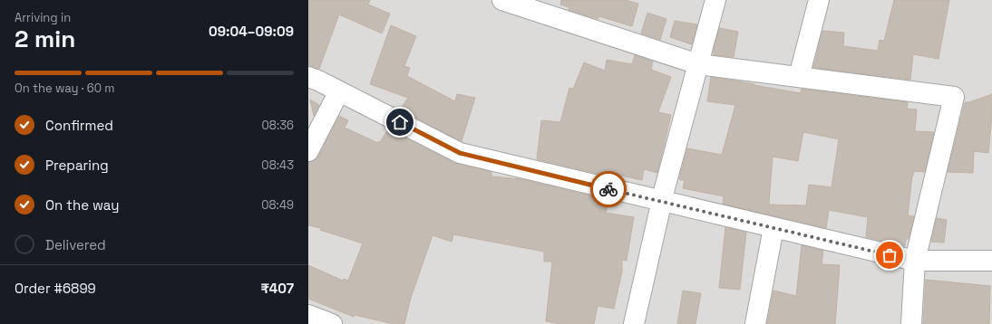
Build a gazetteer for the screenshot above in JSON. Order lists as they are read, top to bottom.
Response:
{
  "page": {
    "heading": ["2 min", "Arriving in", "09:04–09:09"],
    "panel": ["Order #6899", "₹407"],
    "bar": "On the way · 60 m",
    "list": [
      ["Confirmed", "08:36"],
      ["Preparing", "08:43"],
      ["On the way", "08:49"],
      "Delivered"
    ]
  }
}
